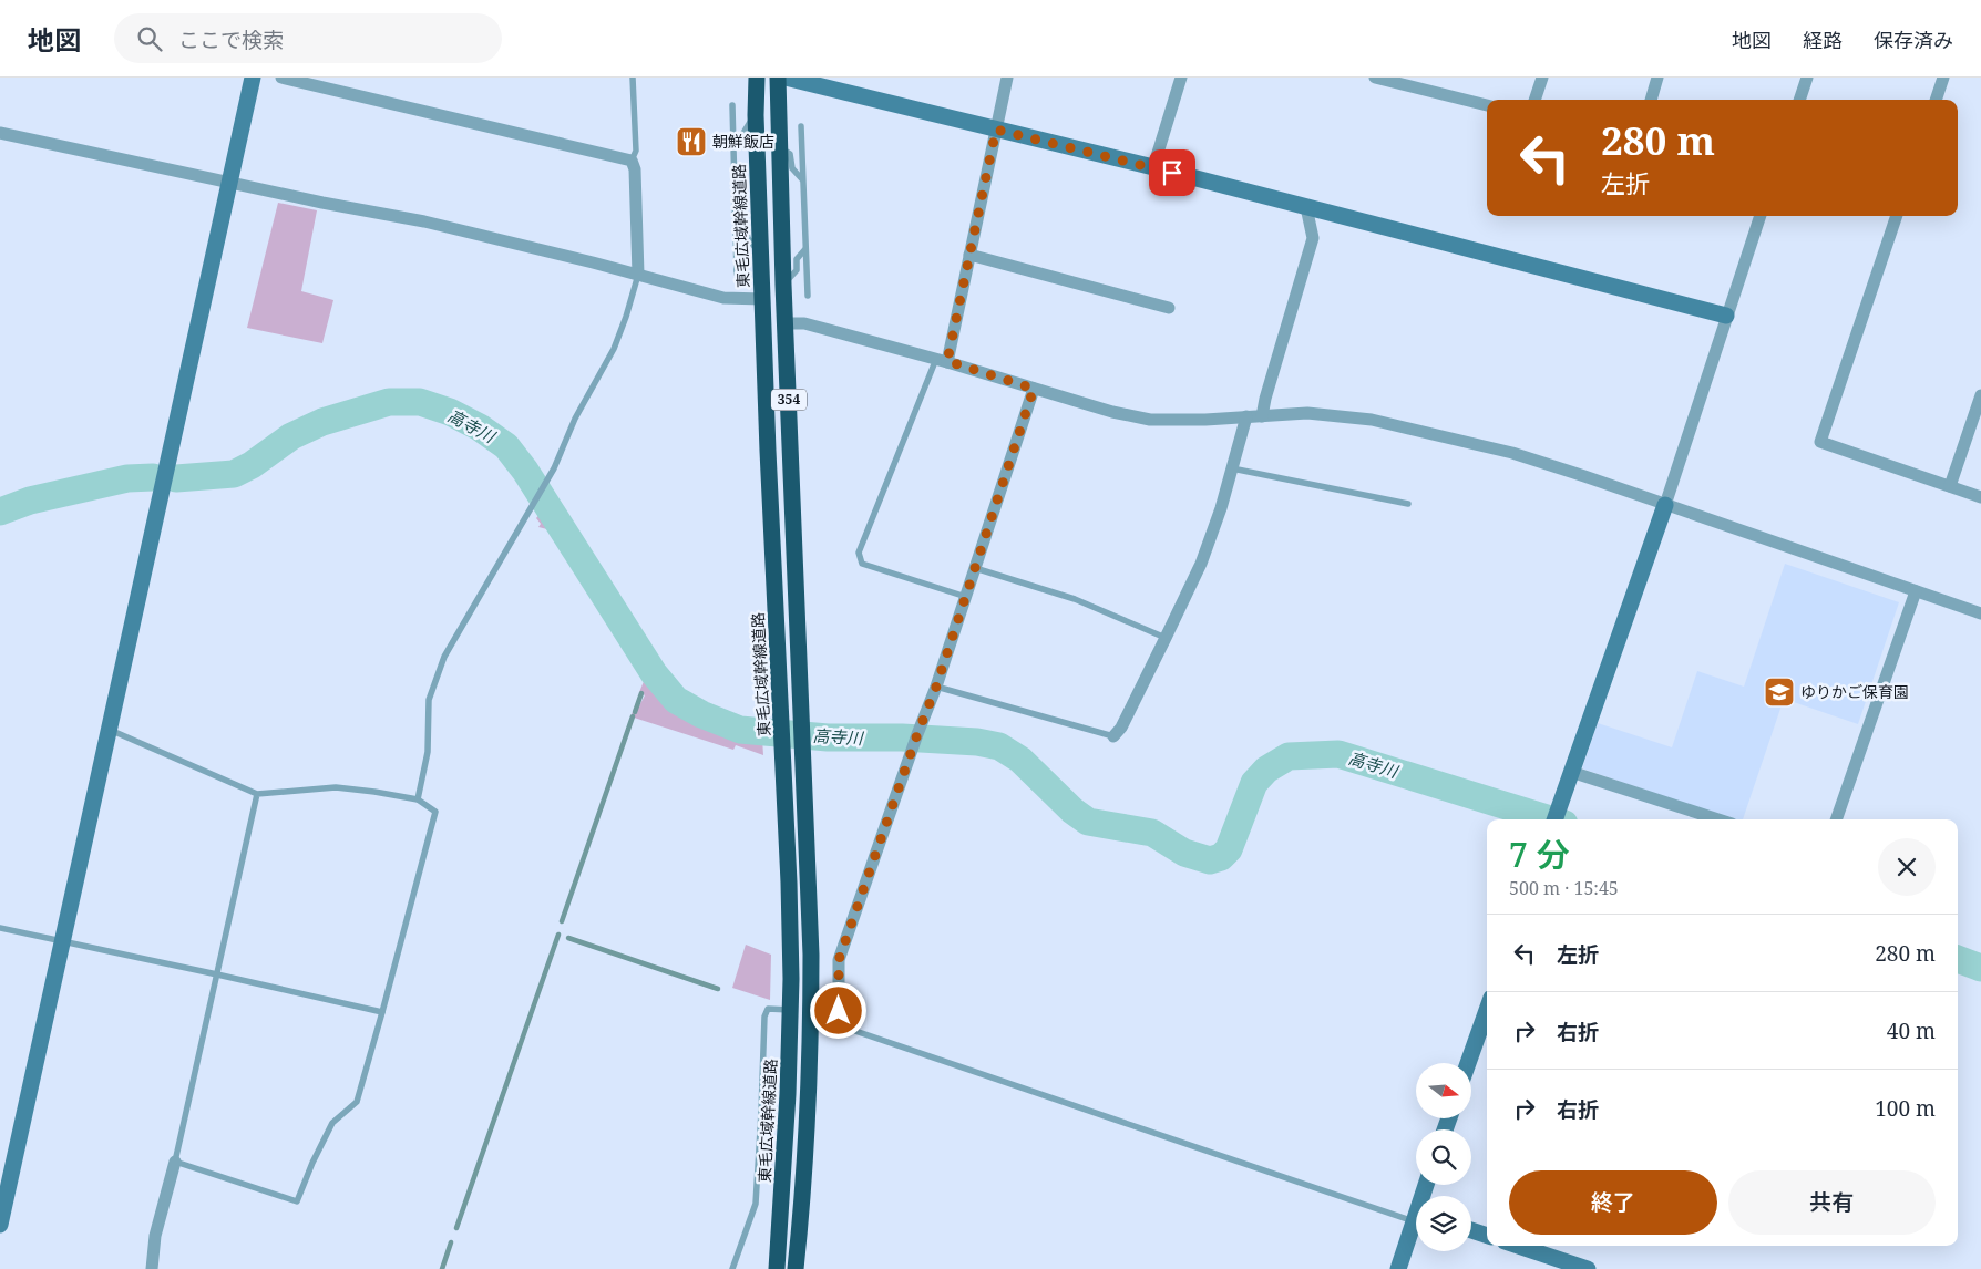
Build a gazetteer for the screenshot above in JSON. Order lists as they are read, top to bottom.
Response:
{
  "streets": {
    "highway": ["東毛広域幹線道路", "354"]
  },
  "water": ["高寺川"],
  "places": {
    "restaurant": ["朝鮮飯店"],
    "school or university": ["ゆりかご保育園"]
  },
  "north": "right",
  "page": {
    "header": "地図",
    "search": "ここで検索",
    "nav": ["地図", "経路", "保存済み"],
    "turn": ["280 m", "左折"],
    "heading": ["7 分", "500 m · 15:45"],
    "list": [
      {
        "name": "左折",
        "value": "280 m"
      },
      {
        "name": "右折",
        "value": "40 m"
      },
      {
        "name": "右折",
        "value": "100 m"
      }
    ],
    "buttons": ["終了", "共有"]
  }
}
